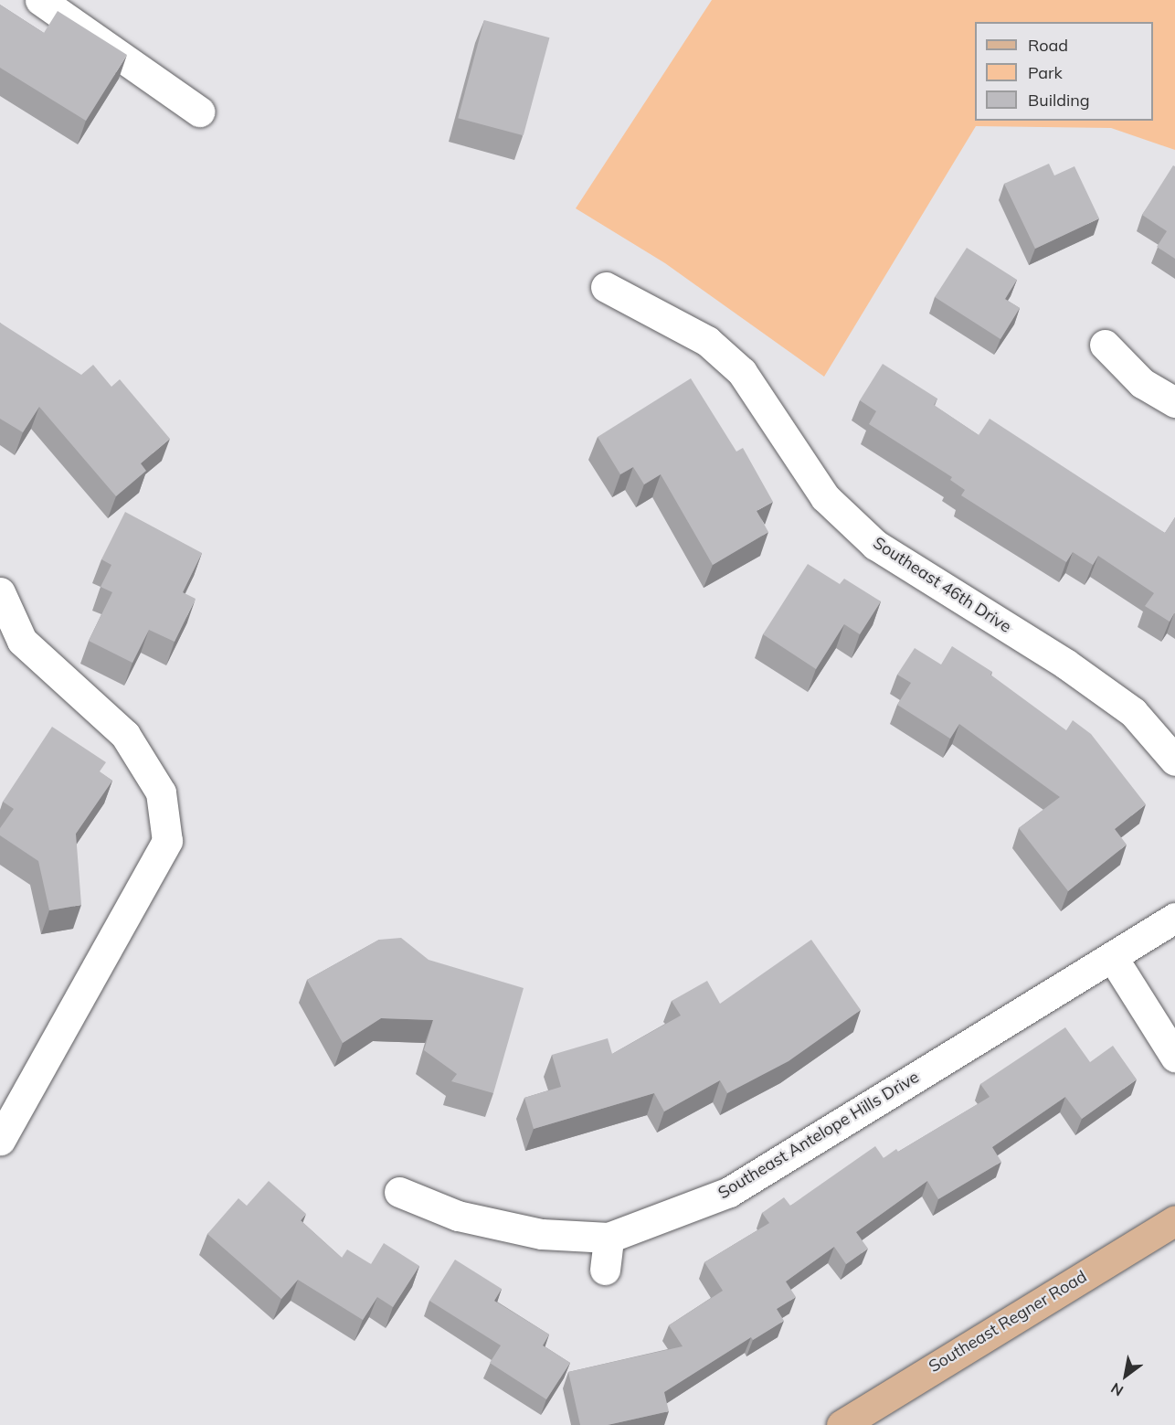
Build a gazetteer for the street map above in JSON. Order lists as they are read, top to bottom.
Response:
{
  "streets": {
    "main road": ["Southeast Regner Road"],
    "street": ["Southeast 46th Drive", "Southeast Antelope Hills Drive"]
  },
  "legend": ["Road", "Park", "Building"],
  "north": "bottom left"
}
